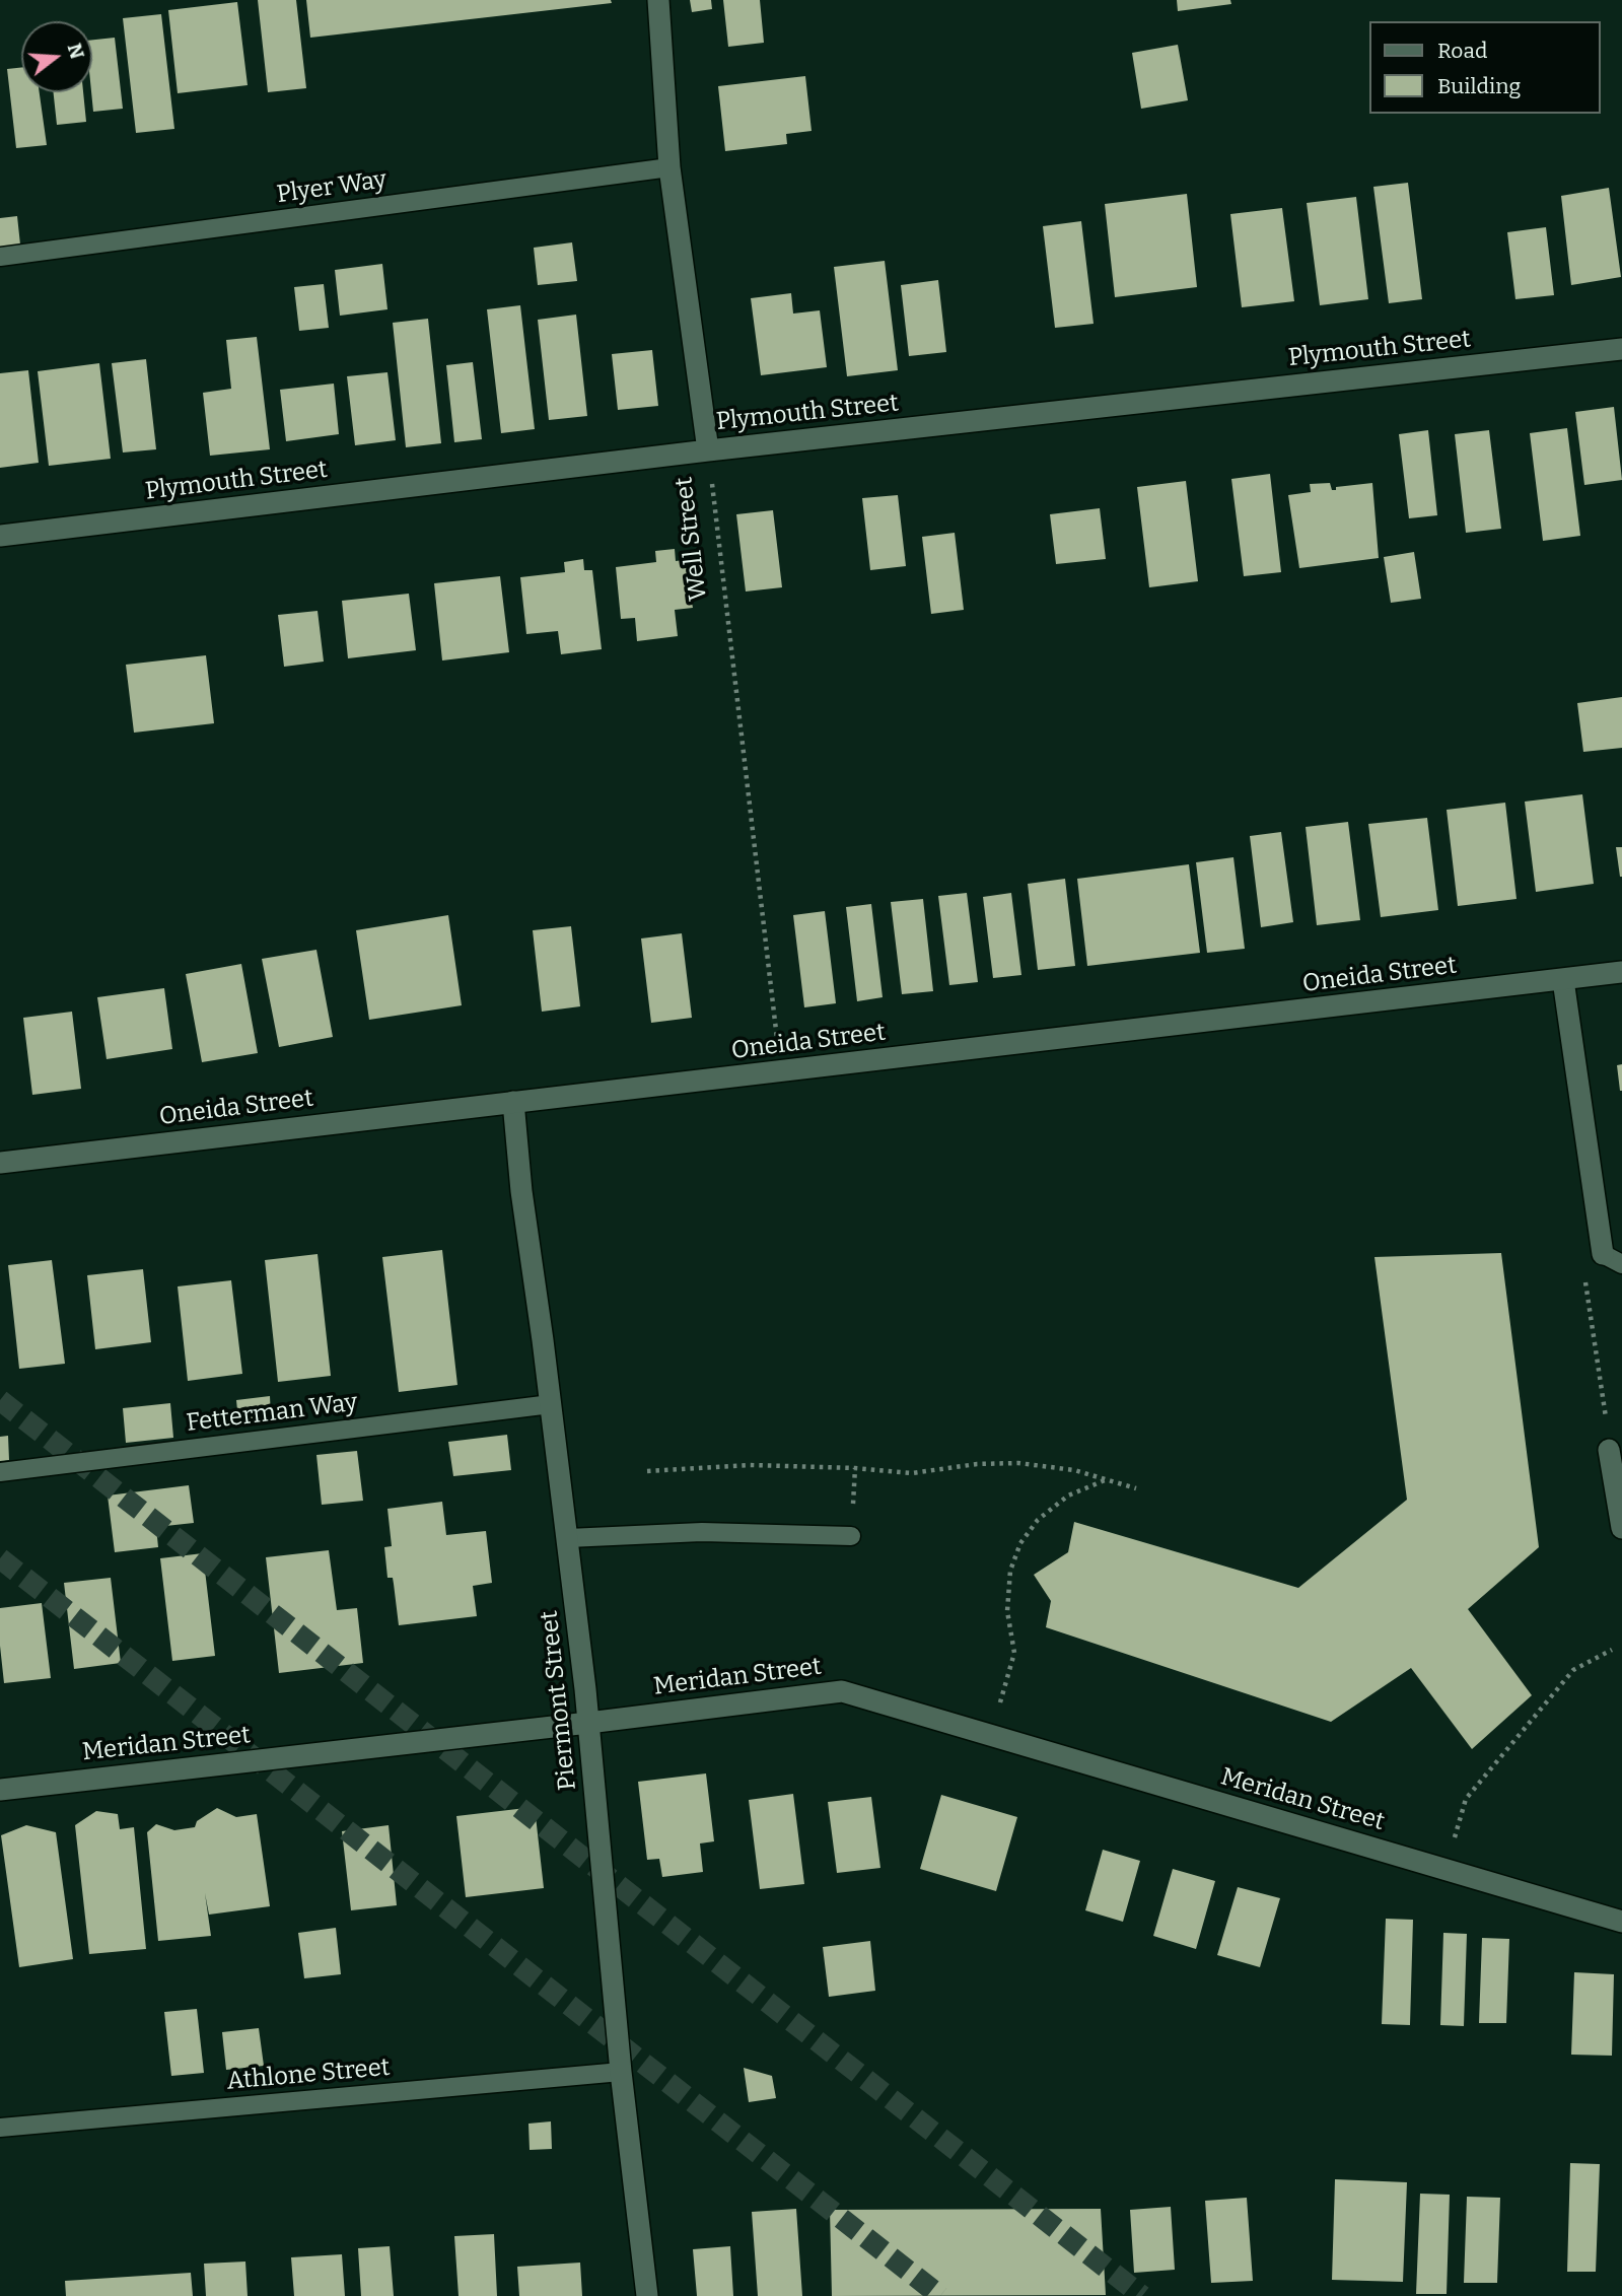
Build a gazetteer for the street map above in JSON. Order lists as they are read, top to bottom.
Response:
{
  "streets": {
    "street": [
      "Plymouth Street",
      "Well Street",
      "Oneida Street",
      "Meridan Street",
      "Piermont Street"
    ],
    "lane": ["Plyer Way", "Fetterman Way", "Athlone Street"]
  },
  "crossings": [
    ["Plyer Way", "Well Street"],
    ["Plymouth Street", "Well Street"],
    ["Well Street", "Oneida Street"],
    ["Oneida Street", "Piermont Street"],
    ["Fetterman Way", "Piermont Street"],
    ["Meridan Street", "Piermont Street"],
    ["Piermont Street", "Athlone Street"]
  ],
  "legend": ["Road", "Building"],
  "north": "right"
}
